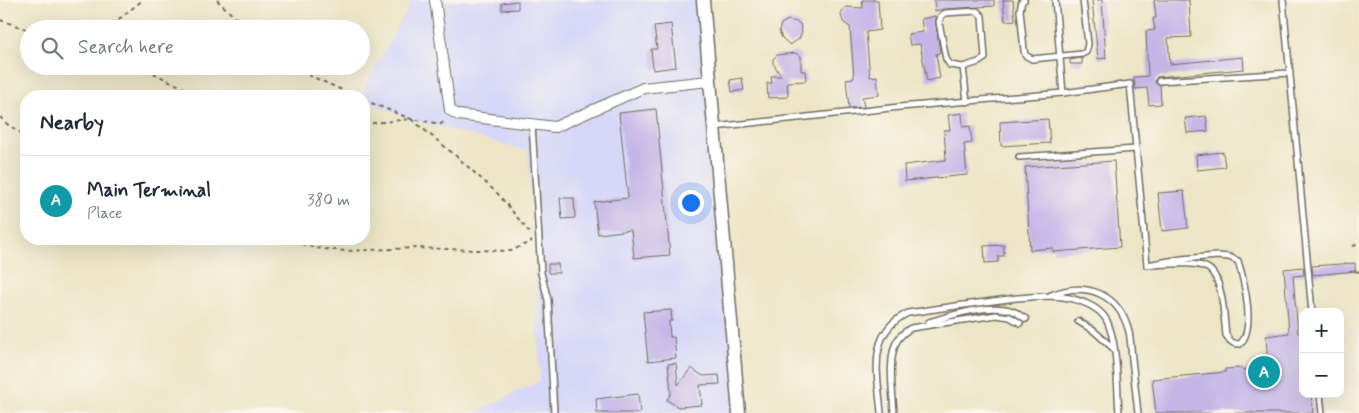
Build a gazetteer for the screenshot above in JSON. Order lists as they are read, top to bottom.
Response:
{
  "page": {
    "search": "Search here",
    "heading": "Nearby",
    "list": [
      {
        "mark": "A",
        "name": "Main Terminal",
        "note": "Place",
        "value": "380 m"
      }
    ],
    "map_buttons": ["+", "−"],
    "pins": "A"
  }
}
